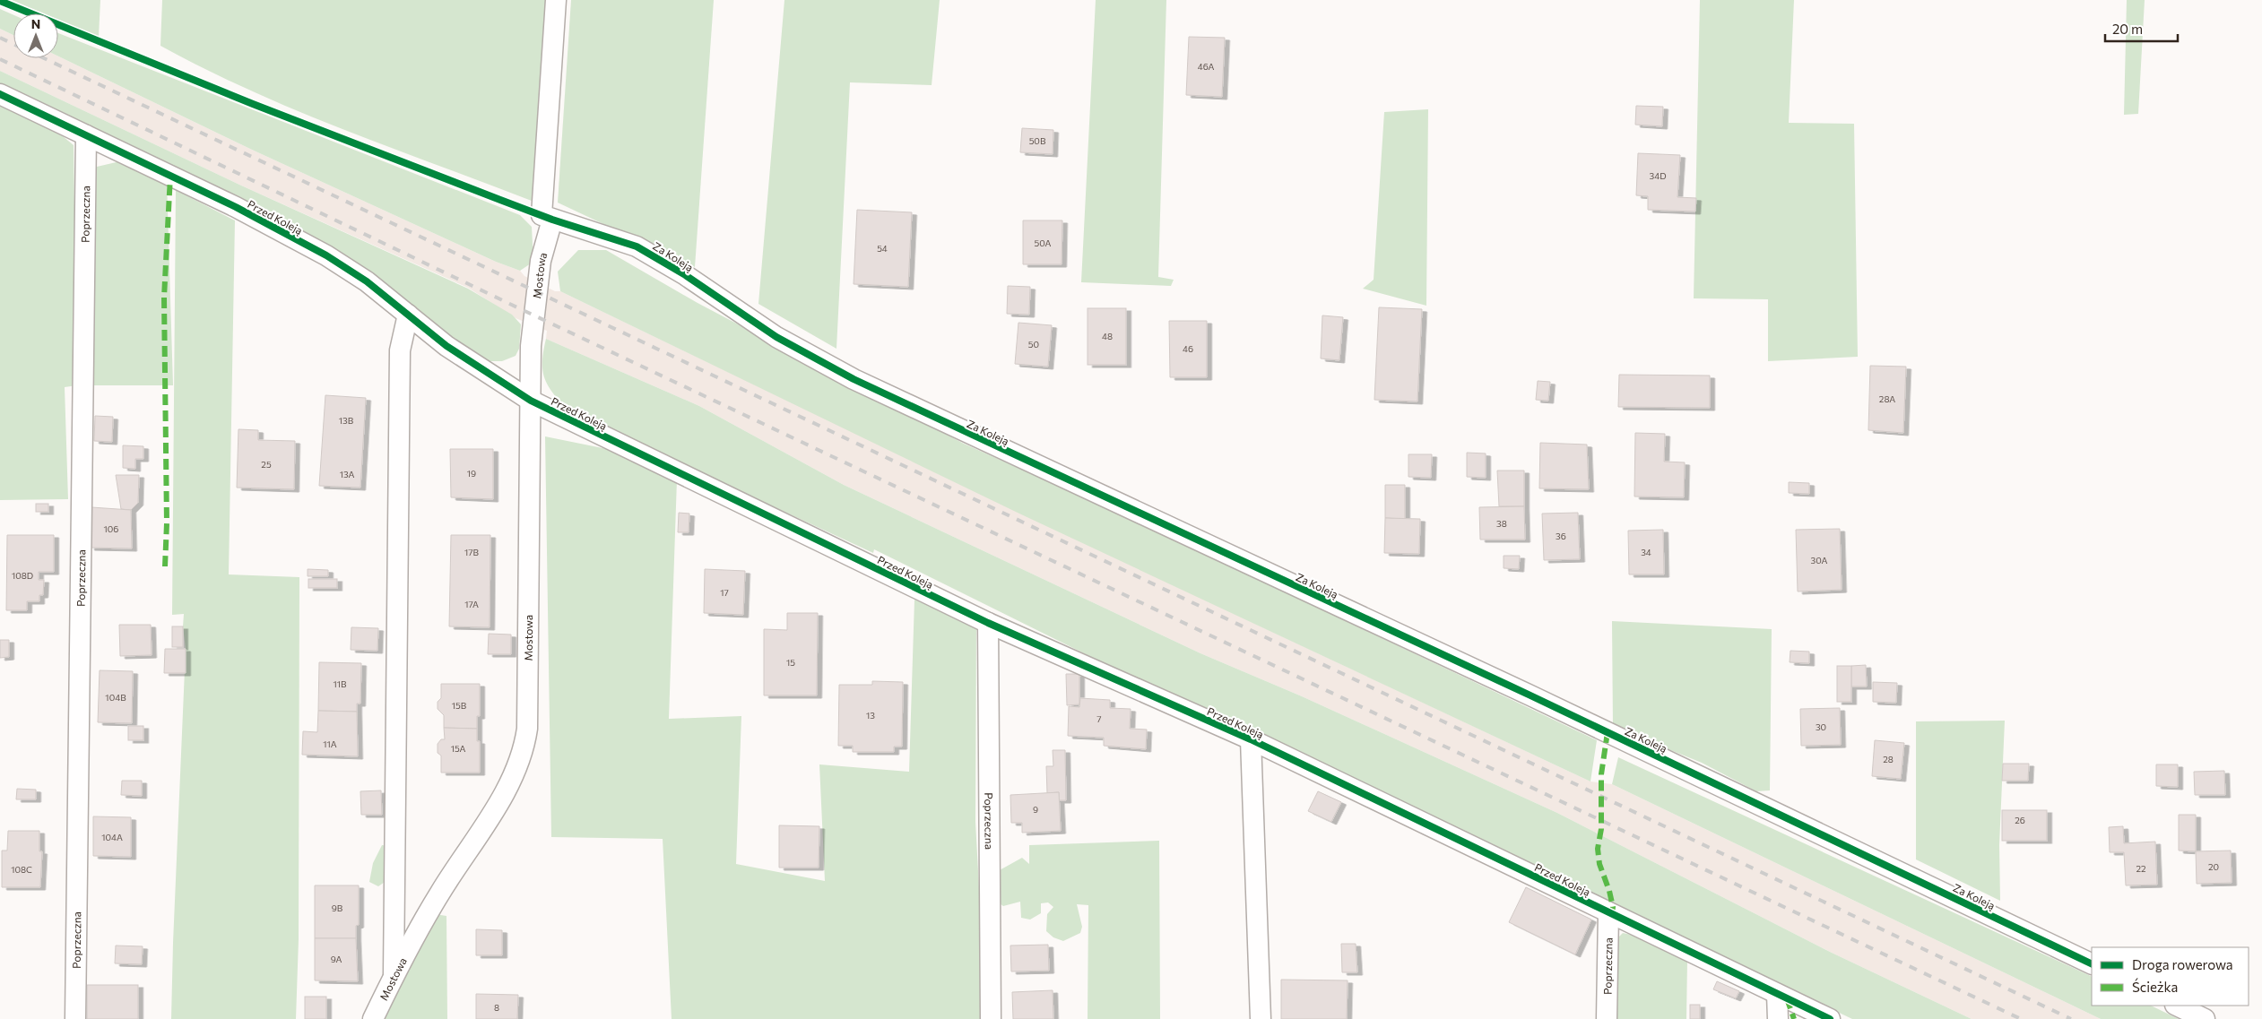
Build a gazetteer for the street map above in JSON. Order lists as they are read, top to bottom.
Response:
{
  "streets": {
    "street": [
      "Poprzeczna",
      "Przed Koleją",
      "Za Koleją",
      "Mostowa"
    ]
  },
  "crossings": [
    ["Poprzeczna", "Przed Koleją"],
    ["Przed Koleją", "Mostowa"],
    ["Za Koleją", "Mostowa"]
  ],
  "house_numbers": [
    "46A",
    "50B",
    "34D",
    "50A",
    "54",
    "48",
    "50",
    "46",
    "28A",
    "13B",
    "25",
    "19",
    "13A",
    "38",
    "106",
    "36",
    "17B",
    "34",
    "30A",
    "108D",
    "17",
    "17A",
    "15",
    "11B",
    "104B",
    "15B",
    "13",
    "7",
    "30",
    "11A",
    "15A",
    "28",
    "9",
    "26",
    "104A",
    "20",
    "22",
    "108C",
    "9B",
    "9A",
    "8"
  ],
  "legend": ["Droga rowerowa", "Ścieżka"],
  "scale_bar": "20 m",
  "north": "top"
}
